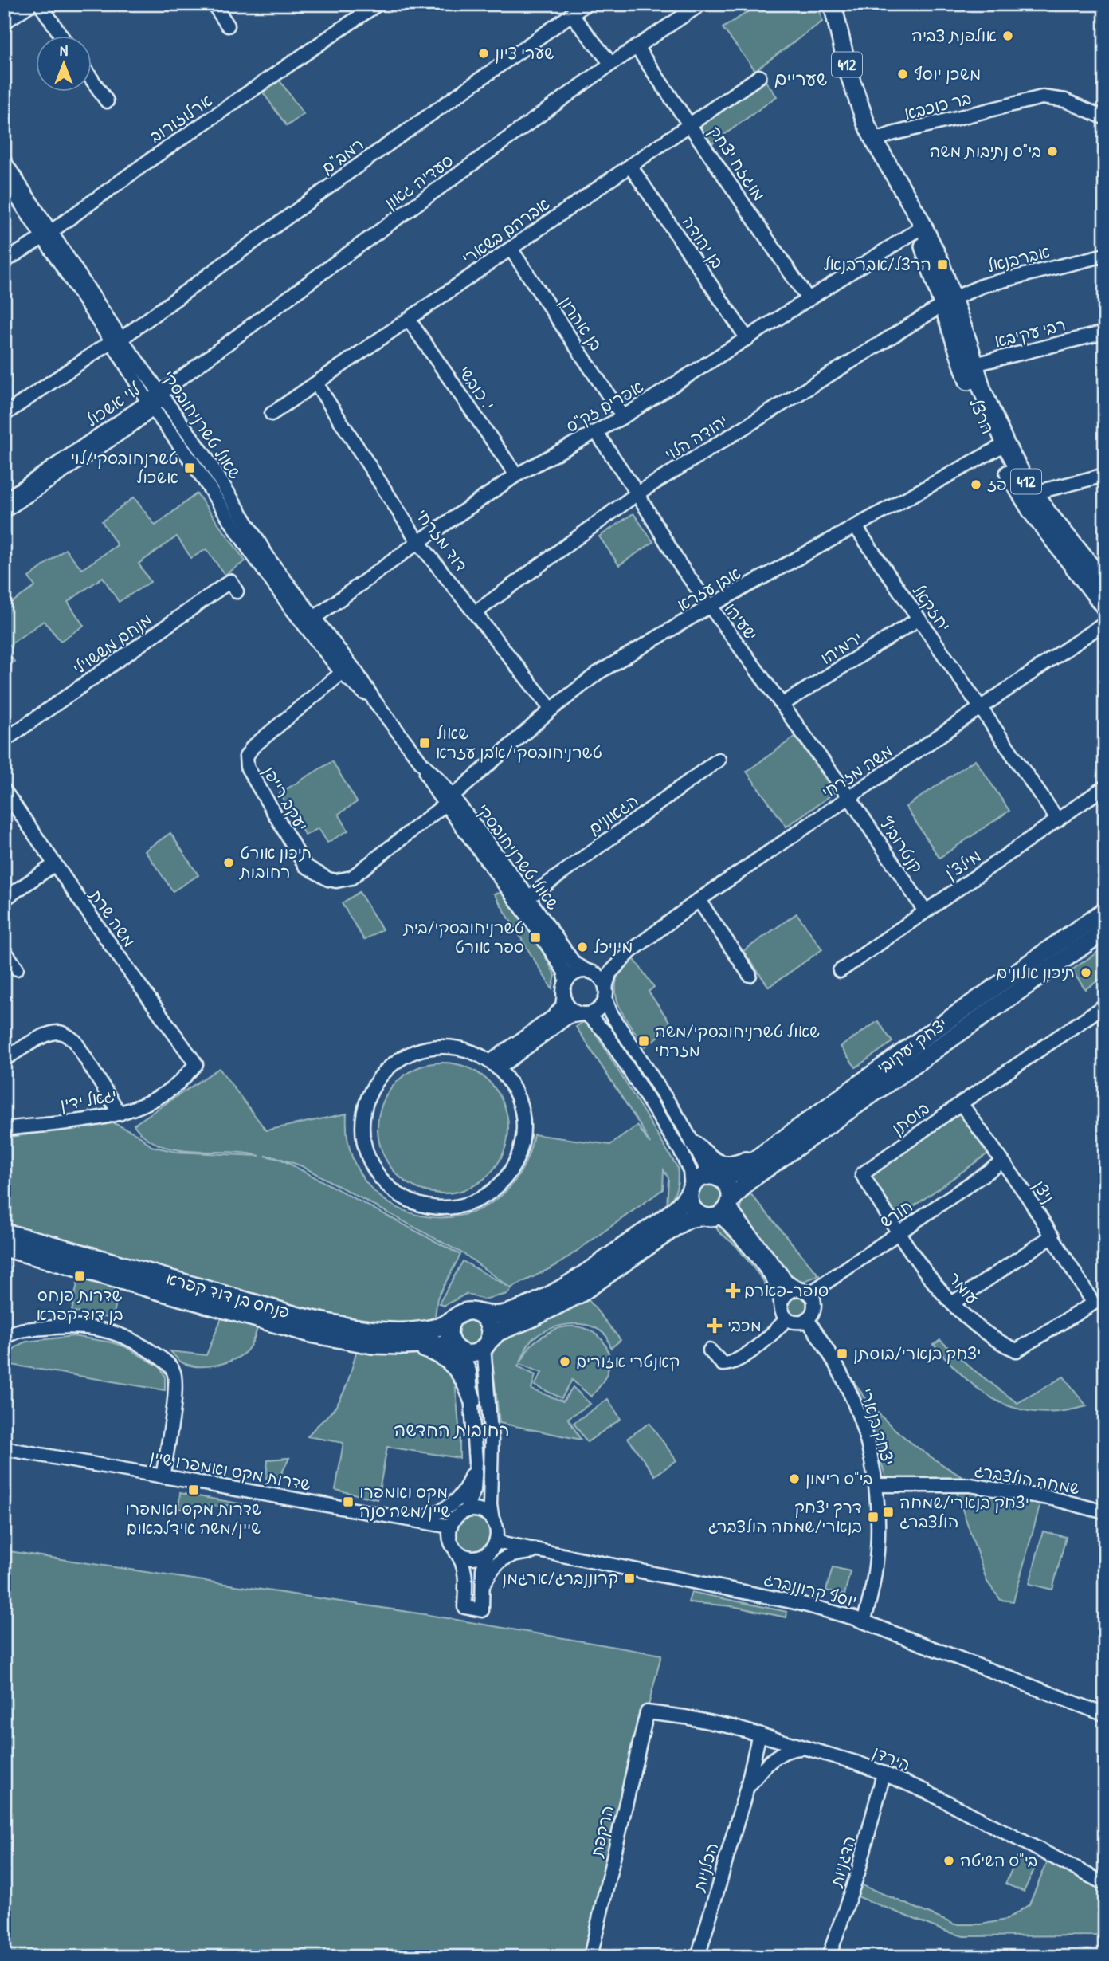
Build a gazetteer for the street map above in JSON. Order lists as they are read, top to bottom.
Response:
{
  "streets": {
    "main road": [
      "412",
      "הרצל",
      "יצחק יעקובי",
      "פנחס בן דוד קפרא"
    ],
    "street": [
      "בר כוכבא",
      "ארלוזורוב",
      "רמב\"ם",
      "מוגזח יצחק",
      "סעדיה גאון",
      "אברהם בשארי",
      "בן יהודה",
      "אברבנאל",
      "בן אהרון",
      "רבי עקיבא",
      "י. כובשי",
      "לוי אשכול",
      "אפרים זק\"ס",
      "שאול טשרניחובסקי",
      "יהודה הלוי",
      "דוד מזרחי",
      "אבן עזרא",
      "יחזקאל",
      "ישעיהו",
      "מנחם מששוילי",
      "ירמיהו",
      "משה מזרחי",
      "יעקב רייפן",
      "הגאונים",
      "קנטרוביץ",
      "מילצ'ן",
      "משה שרת",
      "יגאל ידין",
      "בוסתן",
      "ניצן",
      "חורש",
      "עומר",
      "יצחק בנארי",
      "שדרות מקס ואמפרו שיין",
      "שמחה הולצברג",
      "יוסף קרוננברג",
      "הירדן",
      "הרקפת",
      "הדגניות",
      "הכלניות"
    ]
  },
  "crossings": [
    ["בר כוכבא", "הרצל"],
    ["ארלוזורוב", "שאול טשרניחובסקי"],
    ["רמב\"ם", "שאול טשרניחובסקי"],
    ["מוגזח יצחק", "סעדיה גאון"],
    ["מוגזח יצחק", "אברהם בשארי"],
    ["מוגזח יצחק", "אפרים זק\"ס"],
    ["סעדיה גאון", "לוי אשכול"],
    ["סעדיה גאון", "שאול טשרניחובסקי"],
    ["אברהם בשארי", "בן יהודה"],
    ["אברהם בשארי", "בן אהרון"],
    ["אברהם בשארי", "י. כובשי"],
    ["אברהם בשארי", "דוד מזרחי"],
    ["בן יהודה", "אפרים זק\"ס"],
    ["אברבנאל", "הרצל"],
    ["אברבנאל", "יהודה הלוי"],
    ["בן אהרון", "אפרים זק\"ס"],
    ["רבי עקיבא", "הרצל"],
    ["י. כובשי", "אפרים זק\"ס"],
    ["לוי אשכול", "שאול טשרניחובסקי"],
    ["אפרים זק\"ס", "הרצל"],
    ["אפרים זק\"ס", "שאול טשרניחובסקי"],
    ["אפרים זק\"ס", "דוד מזרחי"],
    ["אפרים זק\"ס", "ישעיהו"],
    ["הרצל", "יהודה הלוי"],
    ["הרצל", "אבן עזרא"],
    ["שאול טשרניחובסקי", "אבן עזרא"],
    ["שאול טשרניחובסקי", "משה מזרחי"],
    ["שאול טשרניחובסקי", "יעקב רייפן"],
    ["שאול טשרניחובסקי", "הגאונים"],
    ["יהודה הלוי", "דוד מזרחי"],
    ["יהודה הלוי", "ישעיהו"],
    ["דוד מזרחי", "אבן עזרא"],
    ["אבן עזרא", "יחזקאל"],
    ["אבן עזרא", "ישעיהו"],
    ["אבן עזרא", "יעקב רייפן"],
    ["יחזקאל", "ירמיהו"],
    ["יחזקאל", "משה מזרחי"],
    ["יחזקאל", "מילצ'ן"],
    ["ישעיהו", "ירמיהו"],
    ["ישעיהו", "משה מזרחי"],
    ["ישעיהו", "קנטרוביץ"],
    ["משה מזרחי", "קנטרוביץ"],
    ["קנטרוביץ", "מילצ'ן"],
    ["משה שרת", "יגאל ידין"],
    ["בוסתן", "ניצן"],
    ["בוסתן", "חורש"],
    ["בוסתן", "עומר"],
    ["ניצן", "חורש"],
    ["ניצן", "עומר"],
    ["חורש", "עומר"],
    ["חורש", "יצחק בנארי"],
    ["יצחק בנארי", "שמחה הולצברג"],
    ["יצחק בנארי", "יוסף קרוננברג"],
    ["שדרות מקס ואמפרו שיין", "יוסף קרוננברג"],
    ["הירדן", "הרקפת"],
    ["הירדן", "הדגניות"],
    ["הירדן", "הכלניות"]
  ],
  "districts": ["שעריים", "רחובות החדשה"],
  "places": {
    "other": [
      "אולפנת צביה",
      "שערי ציון",
      "משכן יוסף",
      "בי\"ס נתיבות משה",
      "פז",
      "תיכון אורט רחובות",
      "מיניכל",
      "תיכון אלונים",
      "קאנטרי אזורים",
      "בי\"ס רימון",
      "בי\"ס השיטה"
    ],
    "transit": [
      "הרצל/אברבנאל",
      "טשרנחובסקי/לוי אשכול",
      "שאול טשרניחובסקי/אבן עזרא",
      "טשרניחובסקי/בית ספר אורט",
      "שאול טשרניחובסקי/משה מזרחי",
      "שדרות פנחס בן דוד קפרא",
      "יצחק בנארי/בוסתן",
      "שדרות מקס ואמפרו שיין/משה אידלבאום",
      "מקס ואמפרו שיין/משה סנה",
      "יצחק בנארי/שמחה הולצברג",
      "דרך יצחק בנארי/שמחה הולצברג",
      "קרוננברג/ארגמן"
    ],
    "health": ["סופר-פארם", "מכבי"]
  },
  "north": "top"
}
